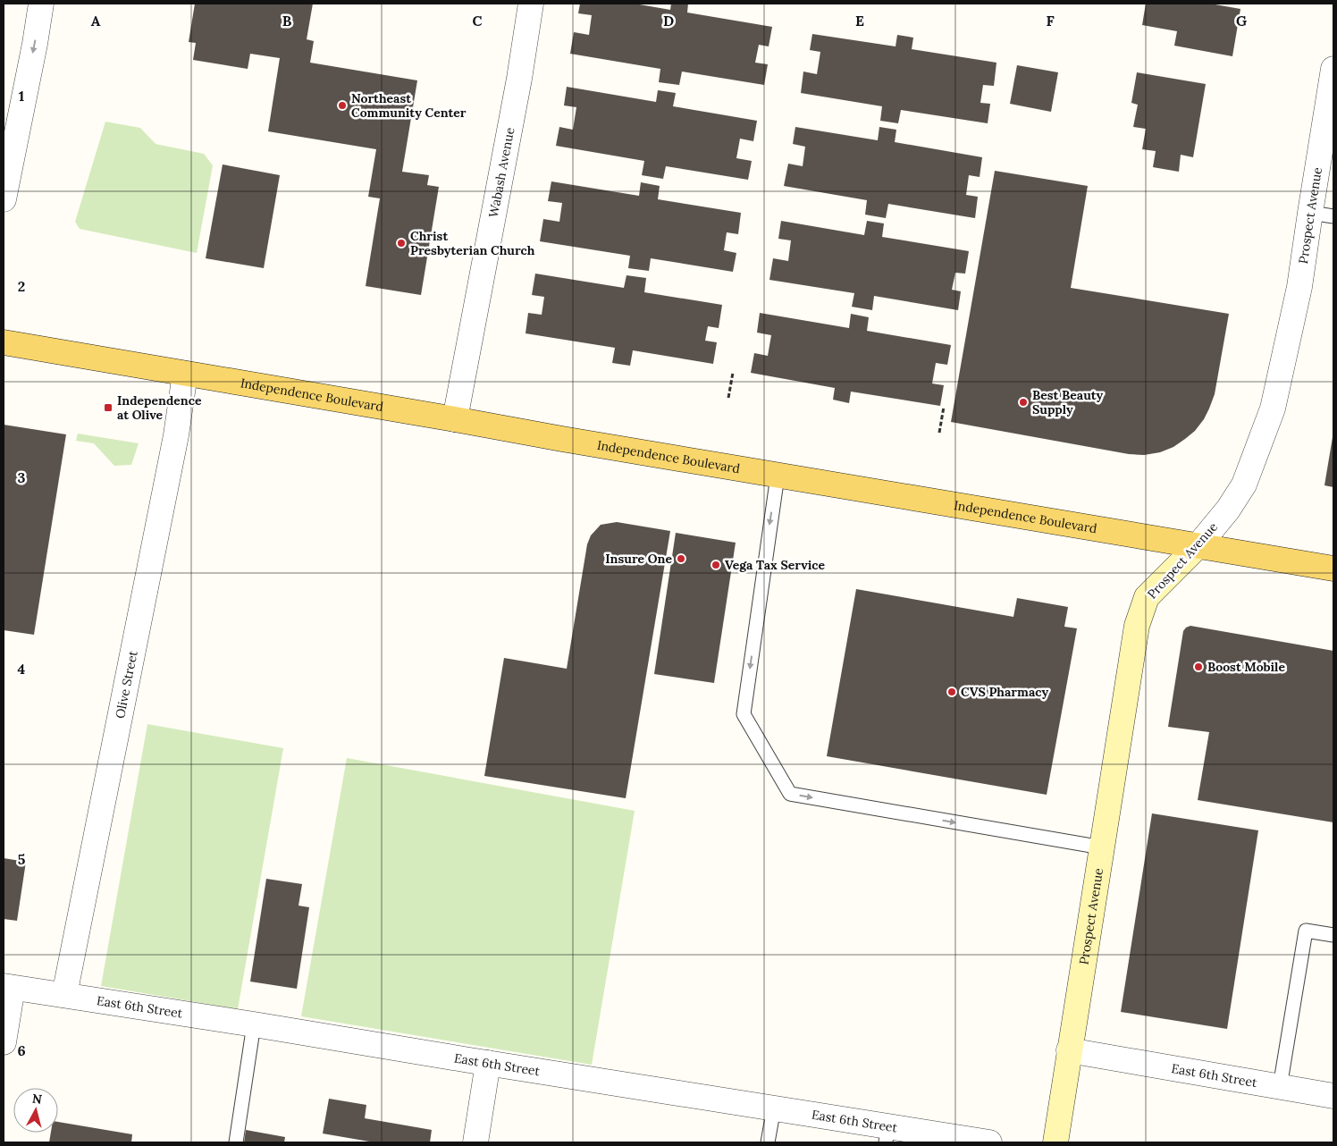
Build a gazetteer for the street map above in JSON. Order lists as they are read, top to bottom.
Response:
{
  "streets": {
    "main road": ["Prospect Avenue", "Independence Boulevard"],
    "street": ["Wabash Avenue", "Olive Street", "East 6th Street"]
  },
  "crossings": [
    ["Wabash Avenue", "Independence Boulevard"],
    ["Prospect Avenue", "Independence Boulevard"],
    ["Prospect Avenue", "East 6th Street"],
    ["Independence Boulevard", "Olive Street"],
    ["Olive Street", "East 6th Street"]
  ],
  "places": {
    "other": [
      "Northeast Community Center",
      "Christ Presbyterian Church",
      "Best Beauty Supply",
      "Insure One",
      "Vega Tax Service",
      "Boost Mobile",
      "CVS Pharmacy"
    ],
    "transit": ["Independence at Olive"]
  },
  "north": "top",
  "grid": {
    "columns": [
      "A",
      "B",
      "C",
      "D",
      "E",
      "F",
      "G"
    ],
    "rows": [
      "1",
      "2",
      "3",
      "4",
      "5",
      "6"
    ]
  }
}
